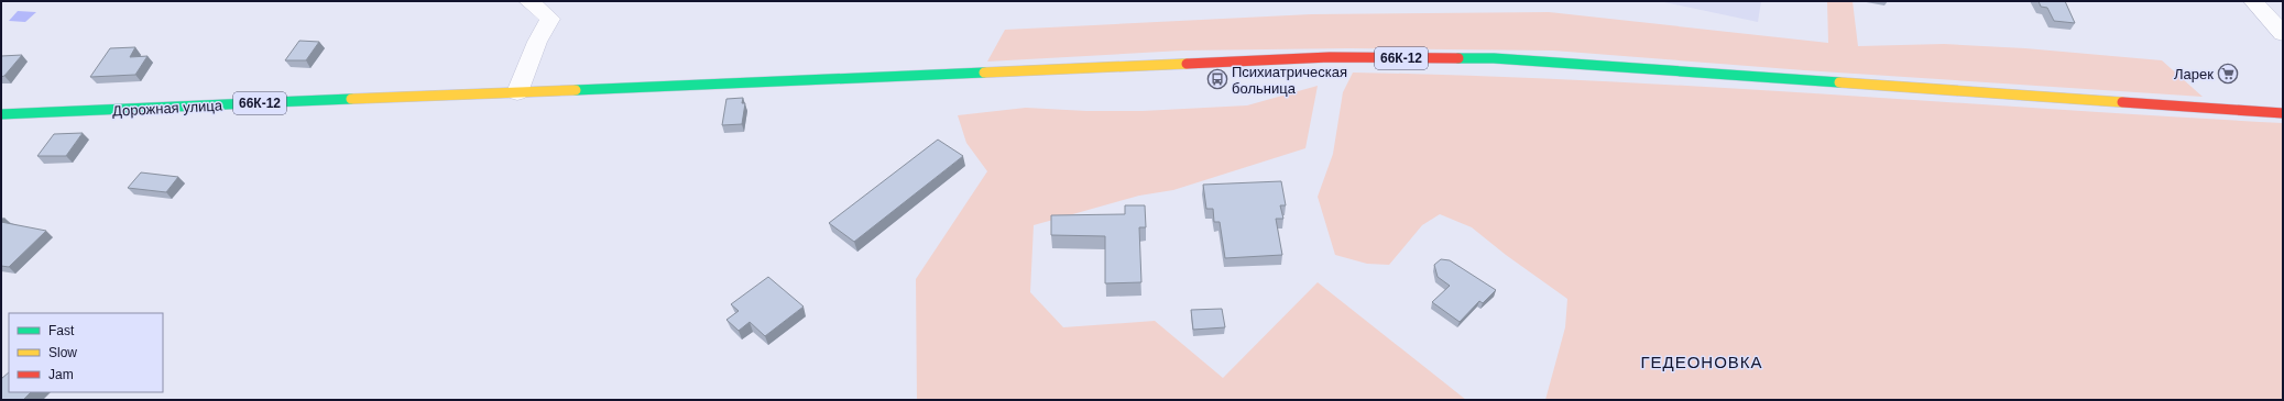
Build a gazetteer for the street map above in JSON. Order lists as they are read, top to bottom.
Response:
{
  "streets": {
    "main road": ["66К-12", "Дорожная улица"]
  },
  "crossings": [
    ["66К-12", "Дорожная улица"]
  ],
  "districts": ["ГЕДЕОНОВКА"],
  "places": {
    "supermarket": ["Ларек"],
    "bus stop": ["Психиатрическая больница"]
  },
  "legend": ["Fast", "Slow", "Jam"]
}
